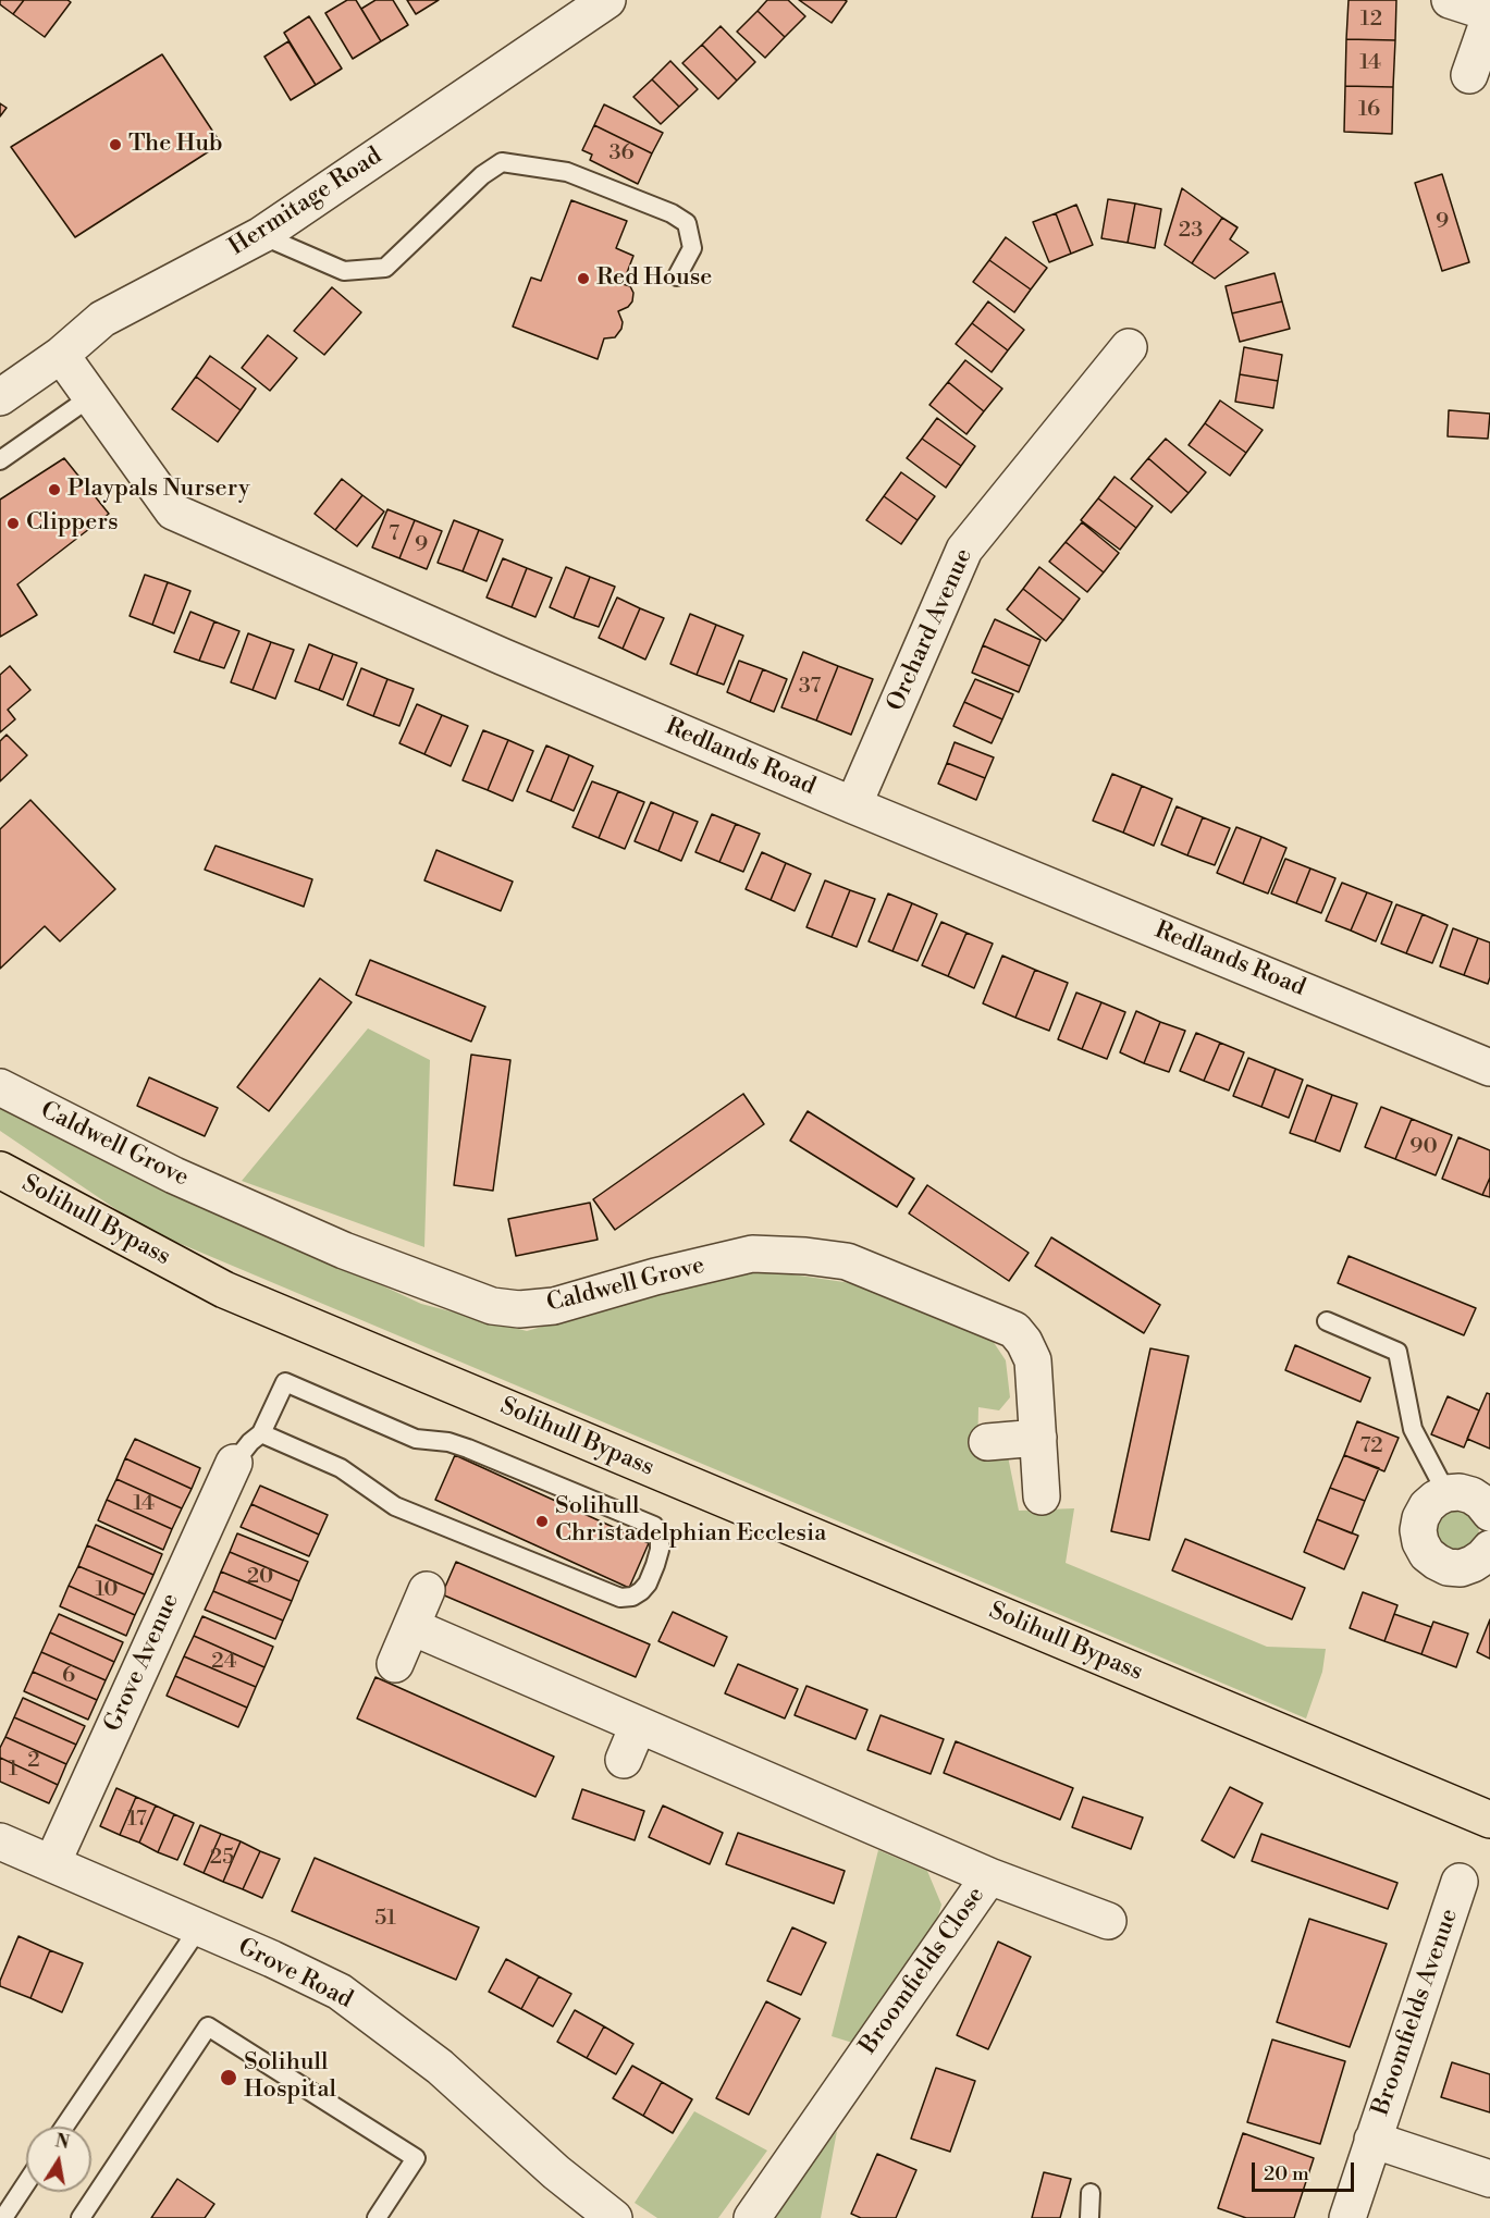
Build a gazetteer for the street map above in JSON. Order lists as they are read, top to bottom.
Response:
{
  "streets": {
    "highway": ["Solihull Bypass"],
    "street": [
      "Hermitage Road",
      "Orchard Avenue",
      "Redlands Road",
      "Caldwell Grove",
      "Grove Avenue",
      "Broomfields Close",
      "Grove Road",
      "Broomfields Avenue"
    ]
  },
  "crossings": [
    ["Hermitage Road", "Redlands Road"],
    ["Orchard Avenue", "Redlands Road"],
    ["Grove Avenue", "Grove Road"]
  ],
  "places": [
    "The Hub",
    "Red House",
    "Playpals Nursery",
    "Clippers",
    "Solihull Christadelphian Ecclesia",
    "Solihull Hospital"
  ],
  "house_numbers": [
    "12",
    "14",
    "16",
    "36",
    "9",
    "23",
    "7",
    "9",
    "37",
    "90",
    "72",
    "14",
    "20",
    "10",
    "24",
    "6",
    "2",
    "1",
    "17",
    "25",
    "51"
  ],
  "scale_bar": "20 m",
  "north": "top"
}
